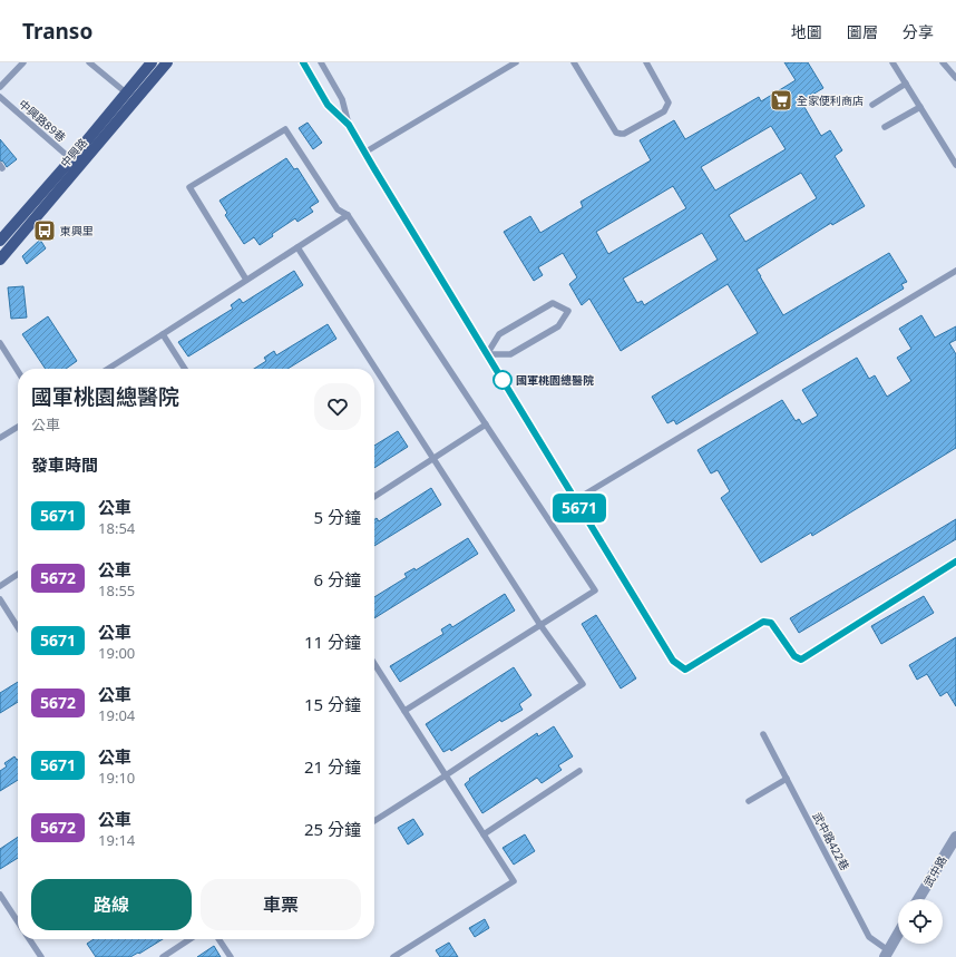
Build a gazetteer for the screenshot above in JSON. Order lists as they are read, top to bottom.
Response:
{
  "streets": {
    "main road": ["中興路"],
    "street": ["武中路"],
    "lane": ["中興路89巷", "武中路422巷"]
  },
  "crossings": [
    ["中興路89巷", "中興路"]
  ],
  "places": {
    "supermarket": ["全家便利商店"],
    "bus stop": ["東興里"],
    "other": ["國軍桃園總醫院"]
  },
  "lines": ["bus line 5671"],
  "page": {
    "header": "Transo",
    "nav": ["地圖", "圖層", "分享"],
    "on_map": "5671",
    "heading": [
      ["國軍桃園總醫院", "公車"],
      "發車時間"
    ],
    "list": [
      {
        "mark": "5671",
        "name": "公車",
        "note": "18:54",
        "value": "5 分鐘"
      },
      {
        "mark": "5672",
        "name": "公車",
        "note": "18:55",
        "value": "6 分鐘"
      },
      {
        "mark": "5671",
        "name": "公車",
        "note": "19:00",
        "value": "11 分鐘"
      },
      {
        "mark": "5672",
        "name": "公車",
        "note": "19:04",
        "value": "15 分鐘"
      },
      {
        "mark": "5671",
        "name": "公車",
        "note": "19:10",
        "value": "21 分鐘"
      },
      {
        "mark": "5672",
        "name": "公車",
        "note": "19:14",
        "value": "25 分鐘"
      }
    ],
    "buttons": ["路線", "車票"]
  }
}
